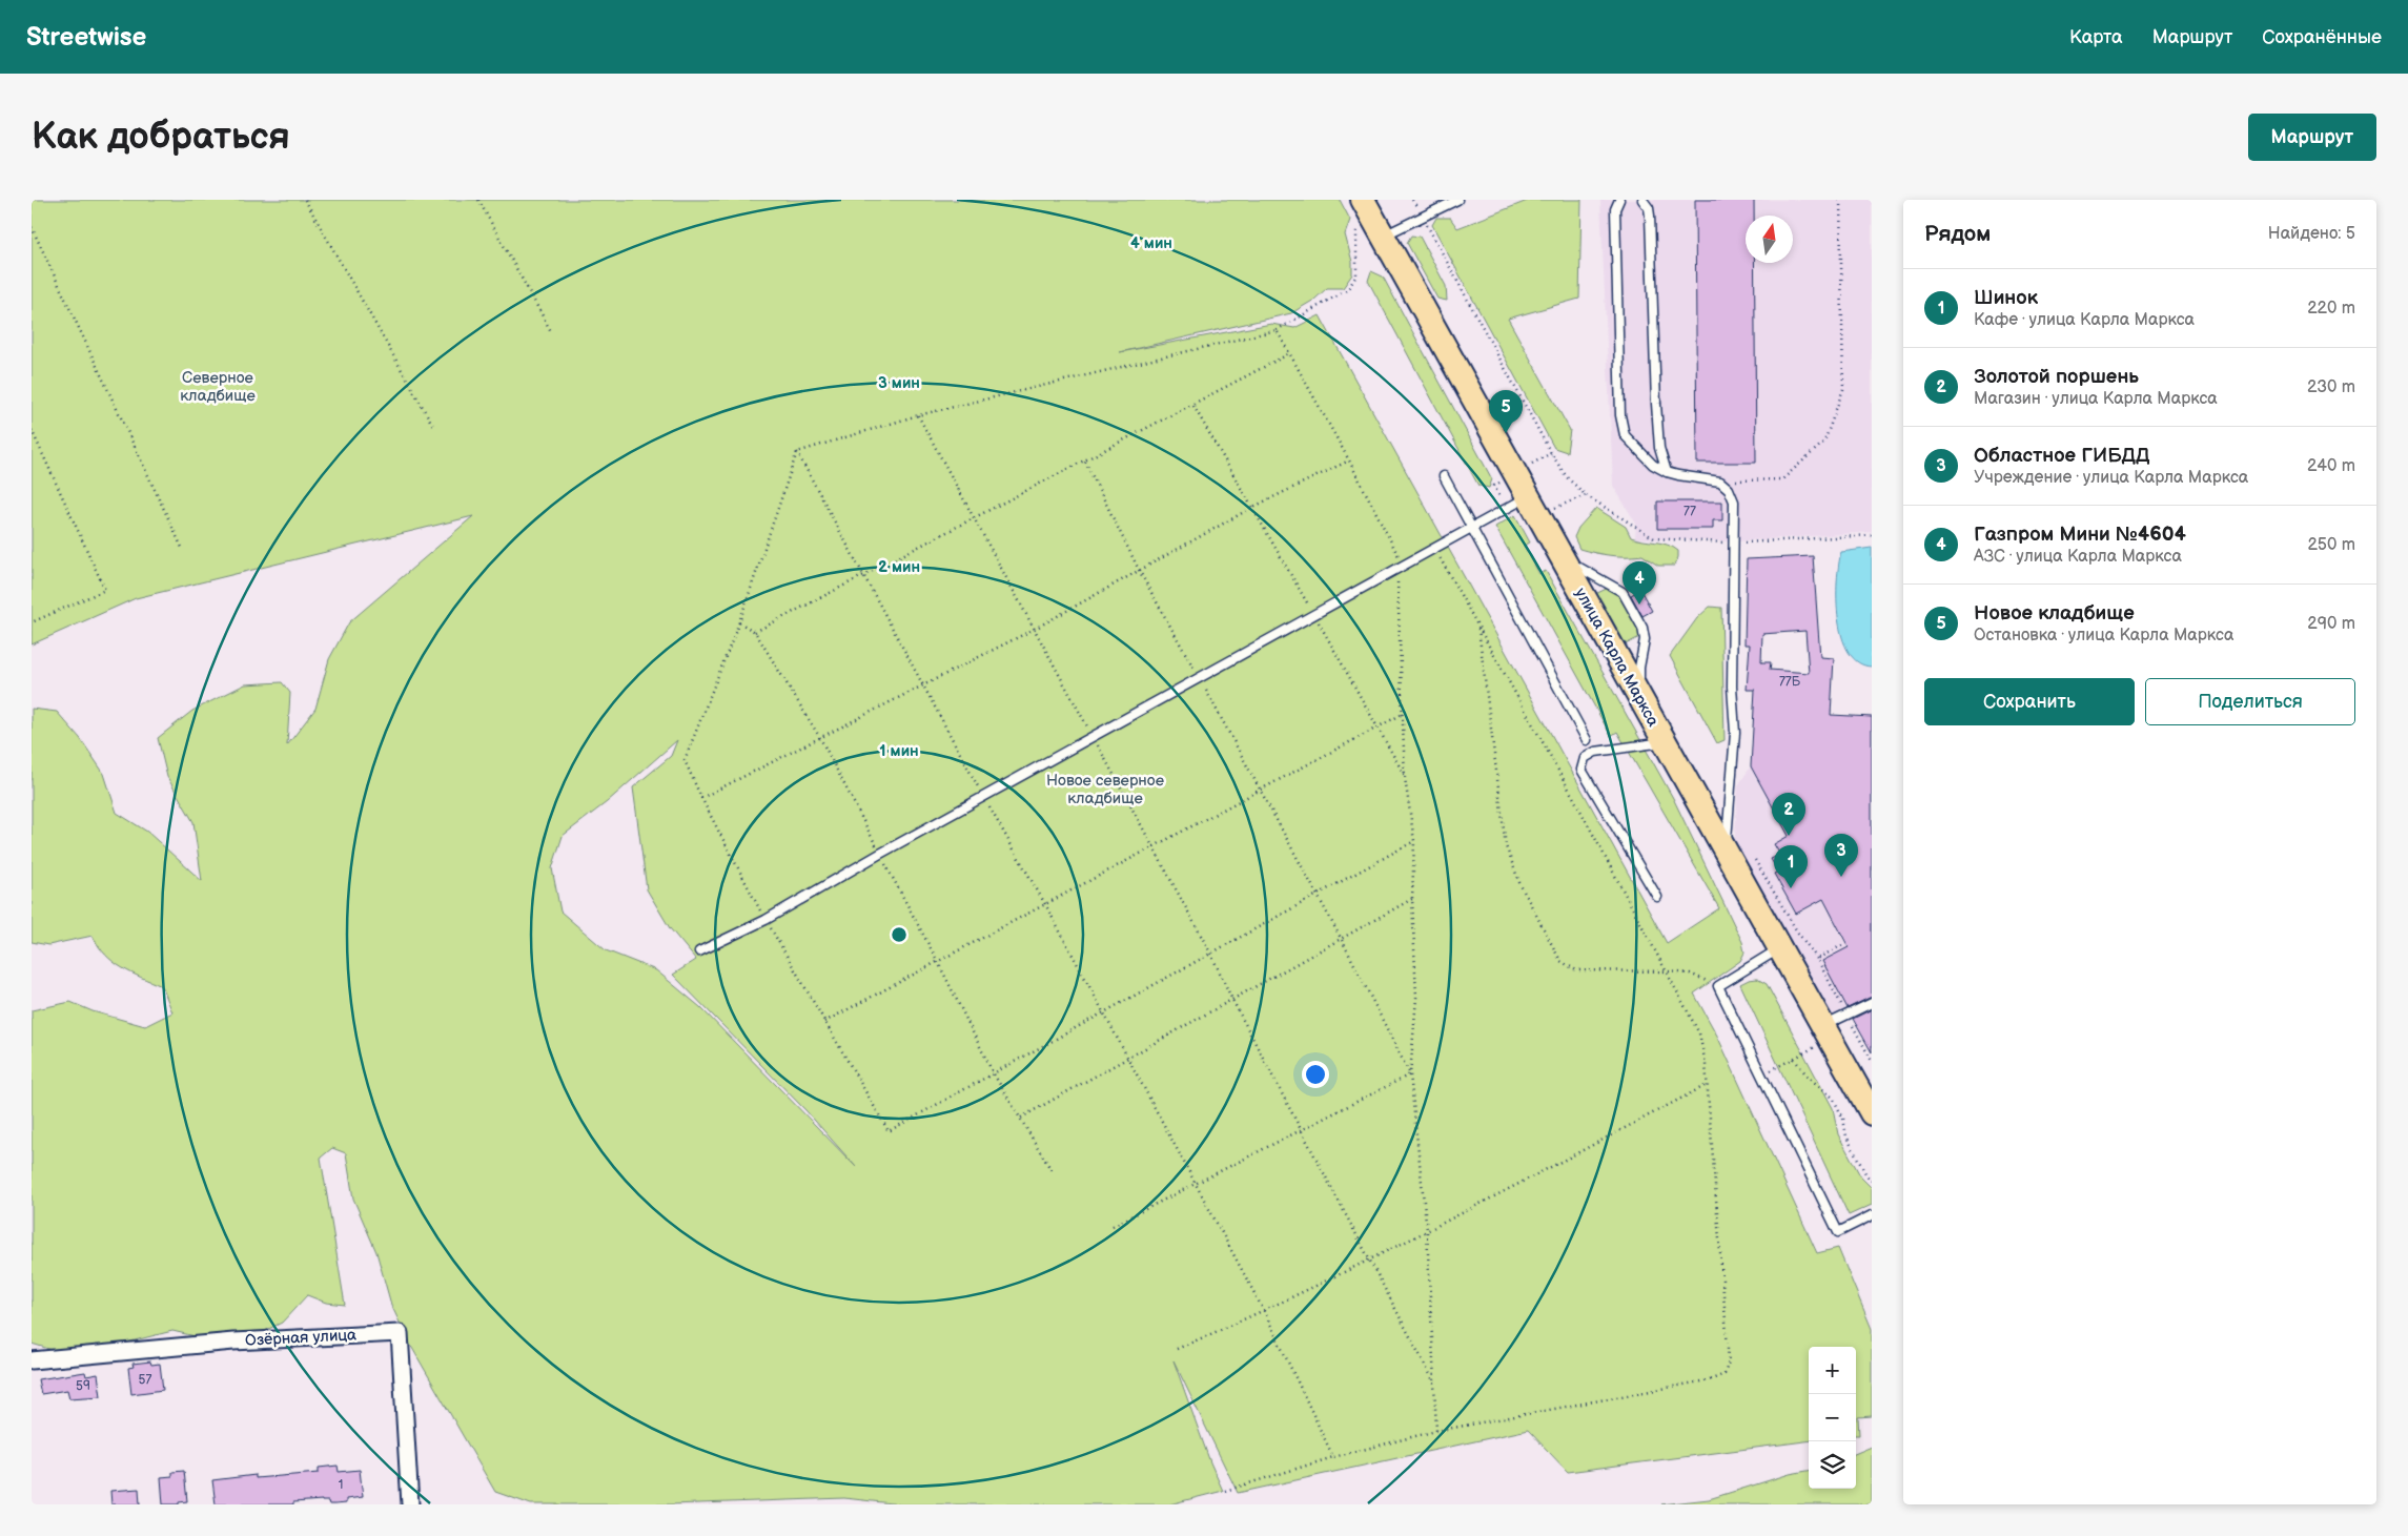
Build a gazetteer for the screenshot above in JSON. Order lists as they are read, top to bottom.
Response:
{
  "streets": {
    "main road": ["улица Карла Маркса"],
    "street": ["Озёрная улица"]
  },
  "parks": ["Северное кладбище", "Новое северное кладбище"],
  "house_numbers": [
    "77",
    "77Б",
    "57",
    "59",
    "1"
  ],
  "north": "top",
  "page": {
    "header": "Streetwise",
    "nav": ["Карта", "Маршрут", "Сохранённые"],
    "buttons": [
      "Маршрут",
      ["Сохранить", "Поделиться"]
    ],
    "title": "Как добраться",
    "heading": ["Рядом", "Найдено: 5"],
    "list": [
      {
        "mark": "1",
        "name": "Шинок",
        "note": "Кафе · улица Карла Маркса",
        "value": "220 m"
      },
      {
        "mark": "2",
        "name": "Золотой поршень",
        "note": "Магазин · улица Карла Маркса",
        "value": "230 m"
      },
      {
        "mark": "3",
        "name": "Областное ГИБДД",
        "note": "Учреждение · улица Карла Маркса",
        "value": "240 m"
      },
      {
        "mark": "4",
        "name": "Газпром Мини №4604",
        "note": "АЗС · улица Карла Маркса",
        "value": "250 m"
      },
      {
        "mark": "5",
        "name": "Новое кладбище",
        "note": "Остановка · улица Карла Маркса",
        "value": "290 m"
      }
    ],
    "pins": [
      "5",
      "4",
      "2",
      "3",
      "1"
    ],
    "map_buttons": ["+", "−"]
  },
  "rings": [
    "4 мин",
    "3 мин",
    "2 мин",
    "1 мин"
  ]
}
